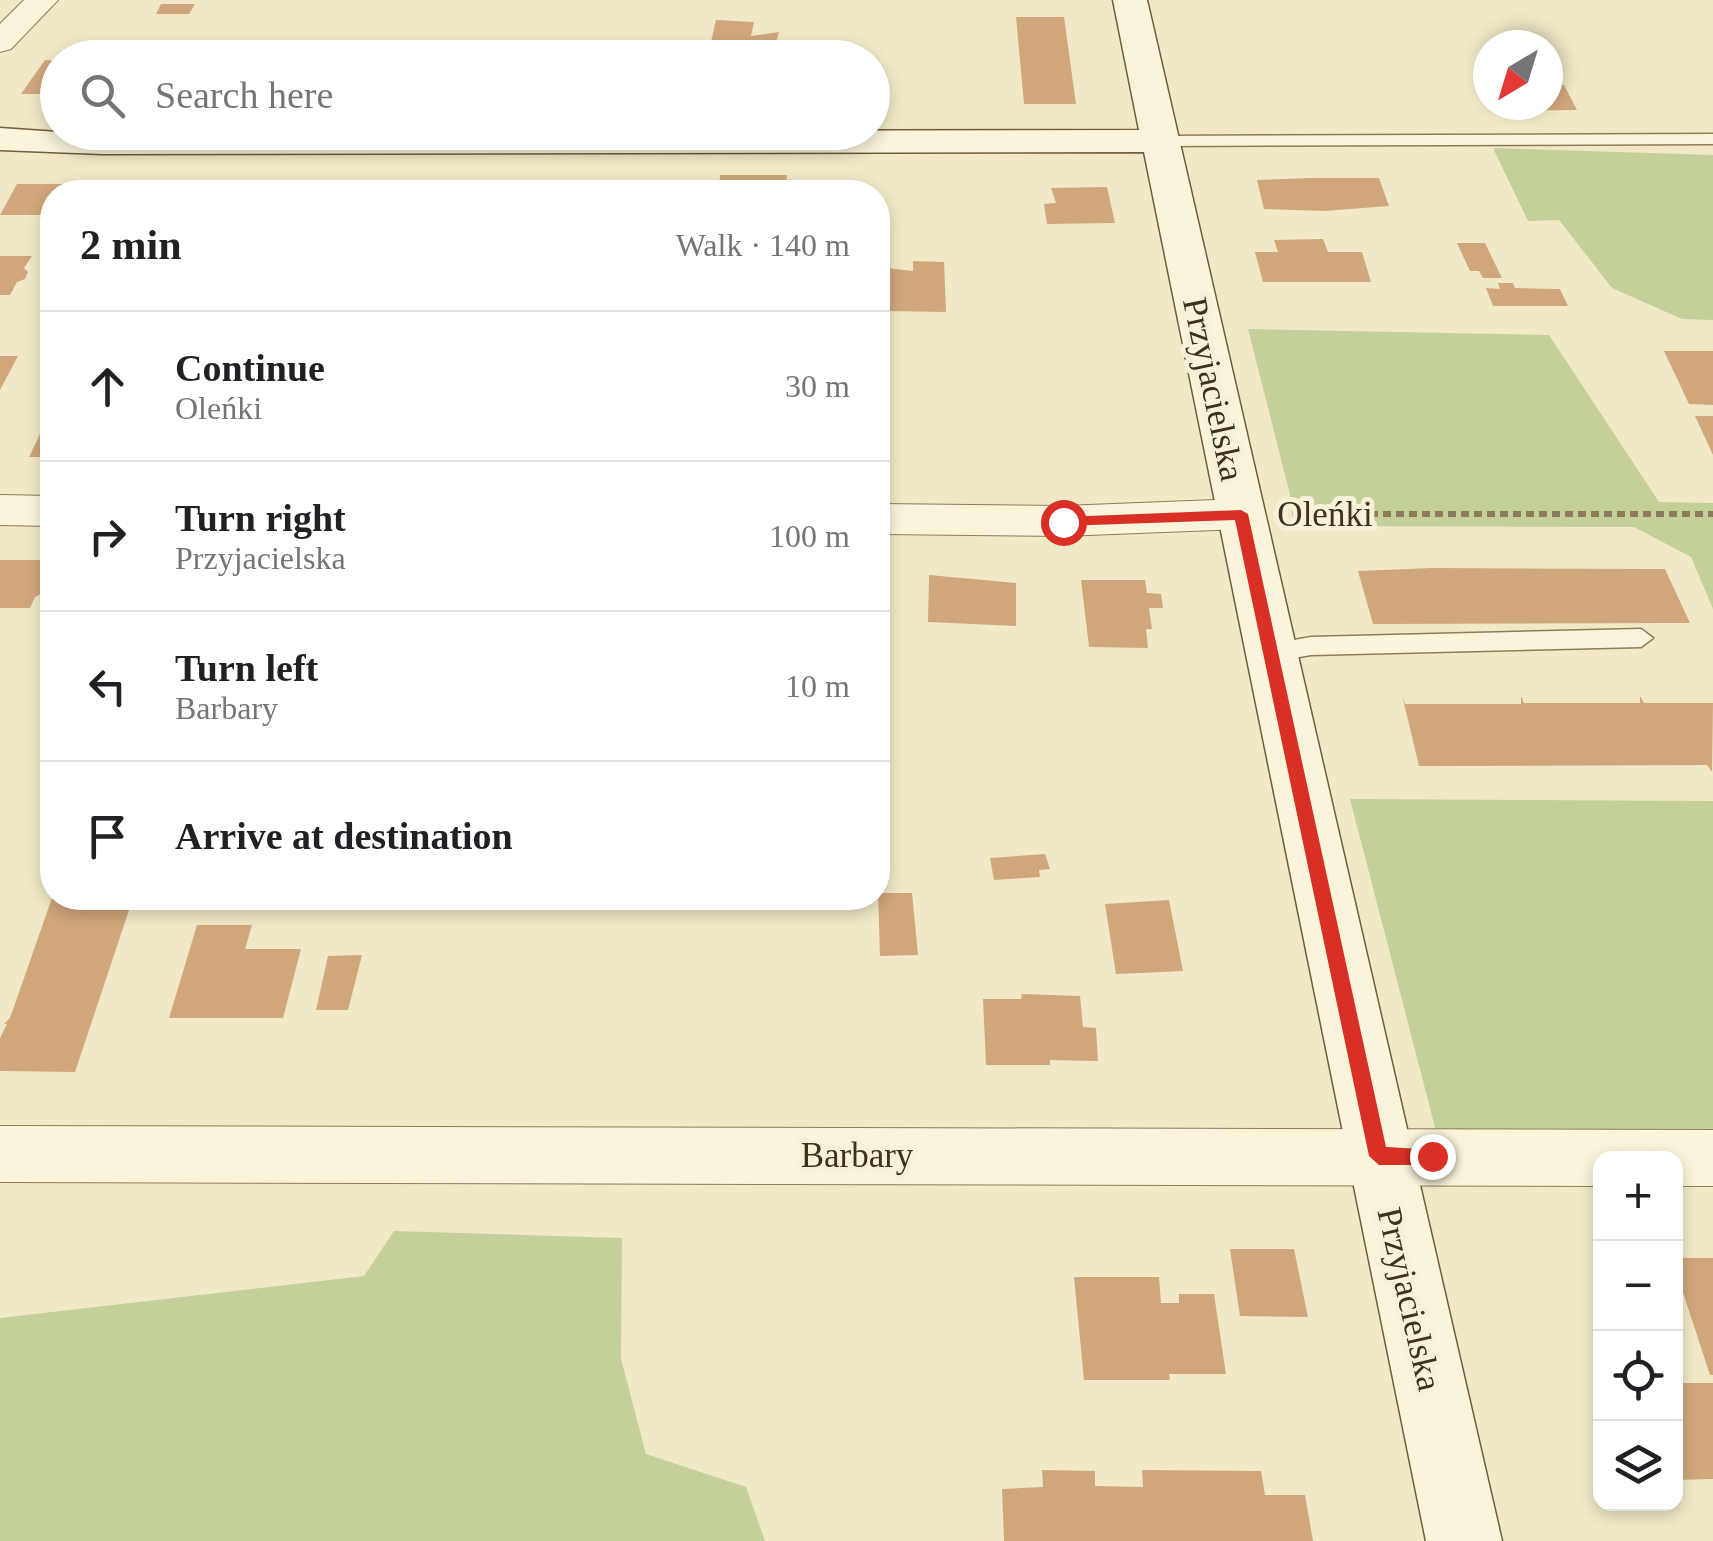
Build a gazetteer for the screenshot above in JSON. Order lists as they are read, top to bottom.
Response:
{
  "streets": {
    "street": ["Przyjacielska", "Oleńki", "Barbary"]
  },
  "crossings": [
    ["Przyjacielska", "Oleńki"],
    ["Przyjacielska", "Barbary"]
  ],
  "north": "bottom left",
  "page": {
    "search": "Search here",
    "heading": ["2 min", "Walk · 140 m"],
    "list": [
      ["Continue", "Oleńki", "30 m"],
      ["Turn right", "Przyjacielska", "100 m"],
      ["Turn left", "Barbary", "10 m"],
      "Arrive at destination"
    ],
    "map_buttons": ["+", "−"]
  }
}
